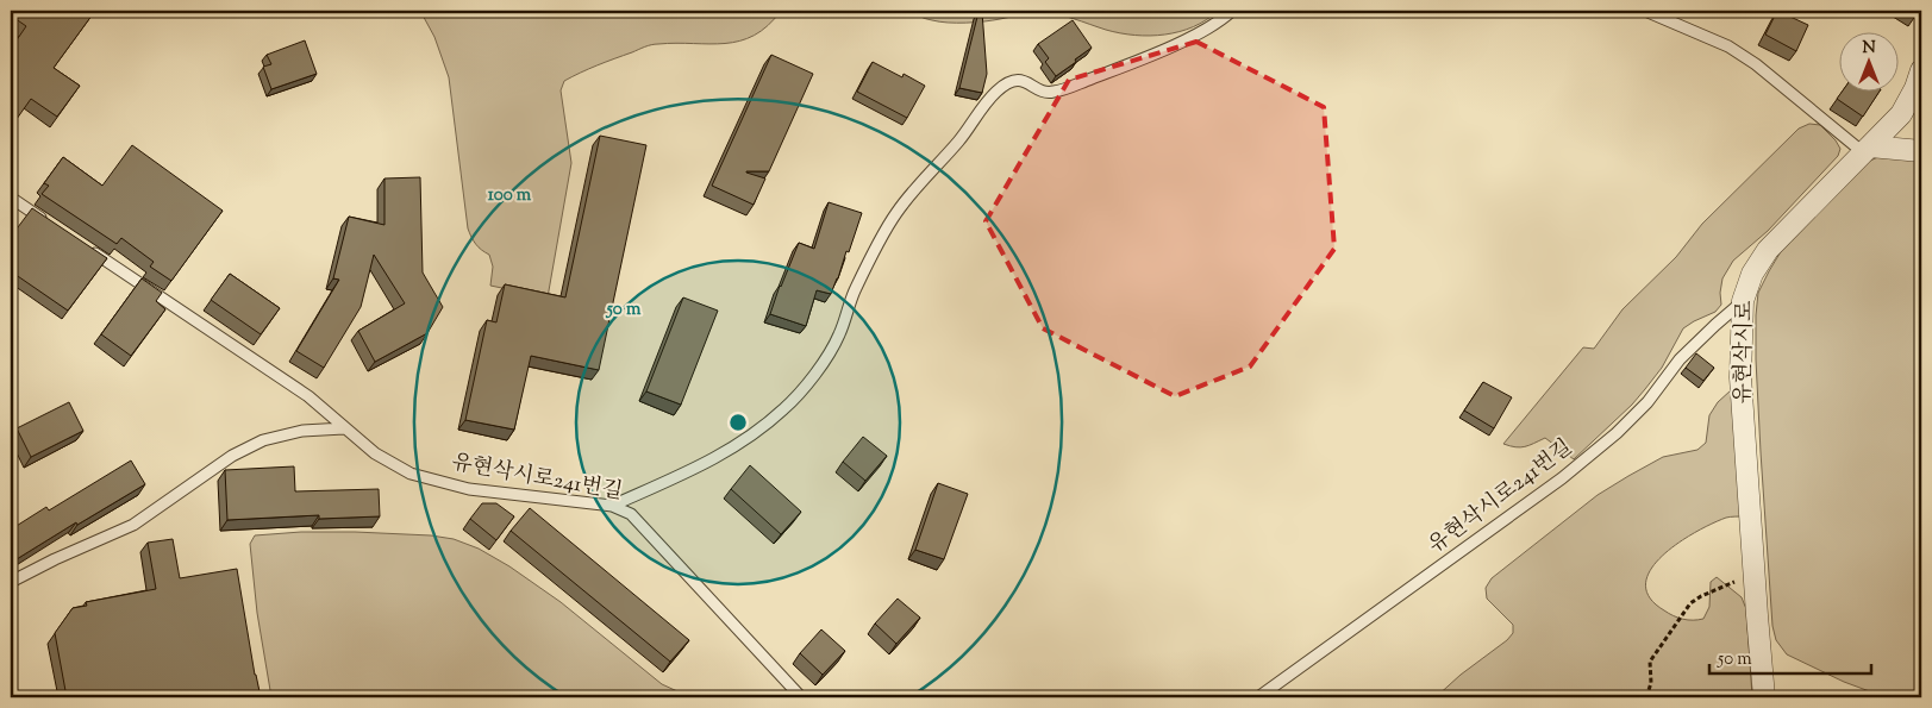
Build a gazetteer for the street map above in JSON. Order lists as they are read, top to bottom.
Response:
{
  "streets": {
    "street": ["유현삭시로"],
    "lane": ["유현삭시로241번길"]
  },
  "crossings": [
    ["유현삭시로", "유현삭시로241번길"]
  ],
  "scale_bar": "50 m",
  "north": "top",
  "rings": ["100 m", "50 m"]
}
